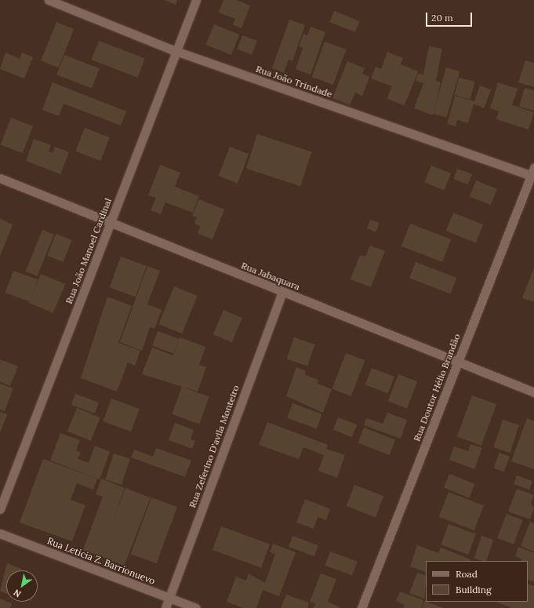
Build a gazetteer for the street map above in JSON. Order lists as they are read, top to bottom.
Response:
{
  "streets": {
    "street": [
      "Rua João Trindade",
      "Rua João Manoel Cardinal",
      "Rua Jabaquara",
      "Rua Doutor Hélio Brandão",
      "Rua Zeferino D'avila Monteiro",
      "Rua Leticia Z. Barrionuevo"
    ]
  },
  "crossings": [
    ["Rua João Trindade", "Rua João Manoel Cardinal"],
    ["Rua João Trindade", "Rua Doutor Hélio Brandão"],
    ["Rua João Manoel Cardinal", "Rua Jabaquara"],
    ["Rua Jabaquara", "Rua Doutor Hélio Brandão"],
    ["Rua Jabaquara", "Rua Zeferino D'avila Monteiro"],
    ["Rua Zeferino D'avila Monteiro", "Rua Leticia Z. Barrionuevo"]
  ],
  "legend": ["Road", "Building"],
  "scale_bar": "20 m",
  "north": "bottom left"
}
